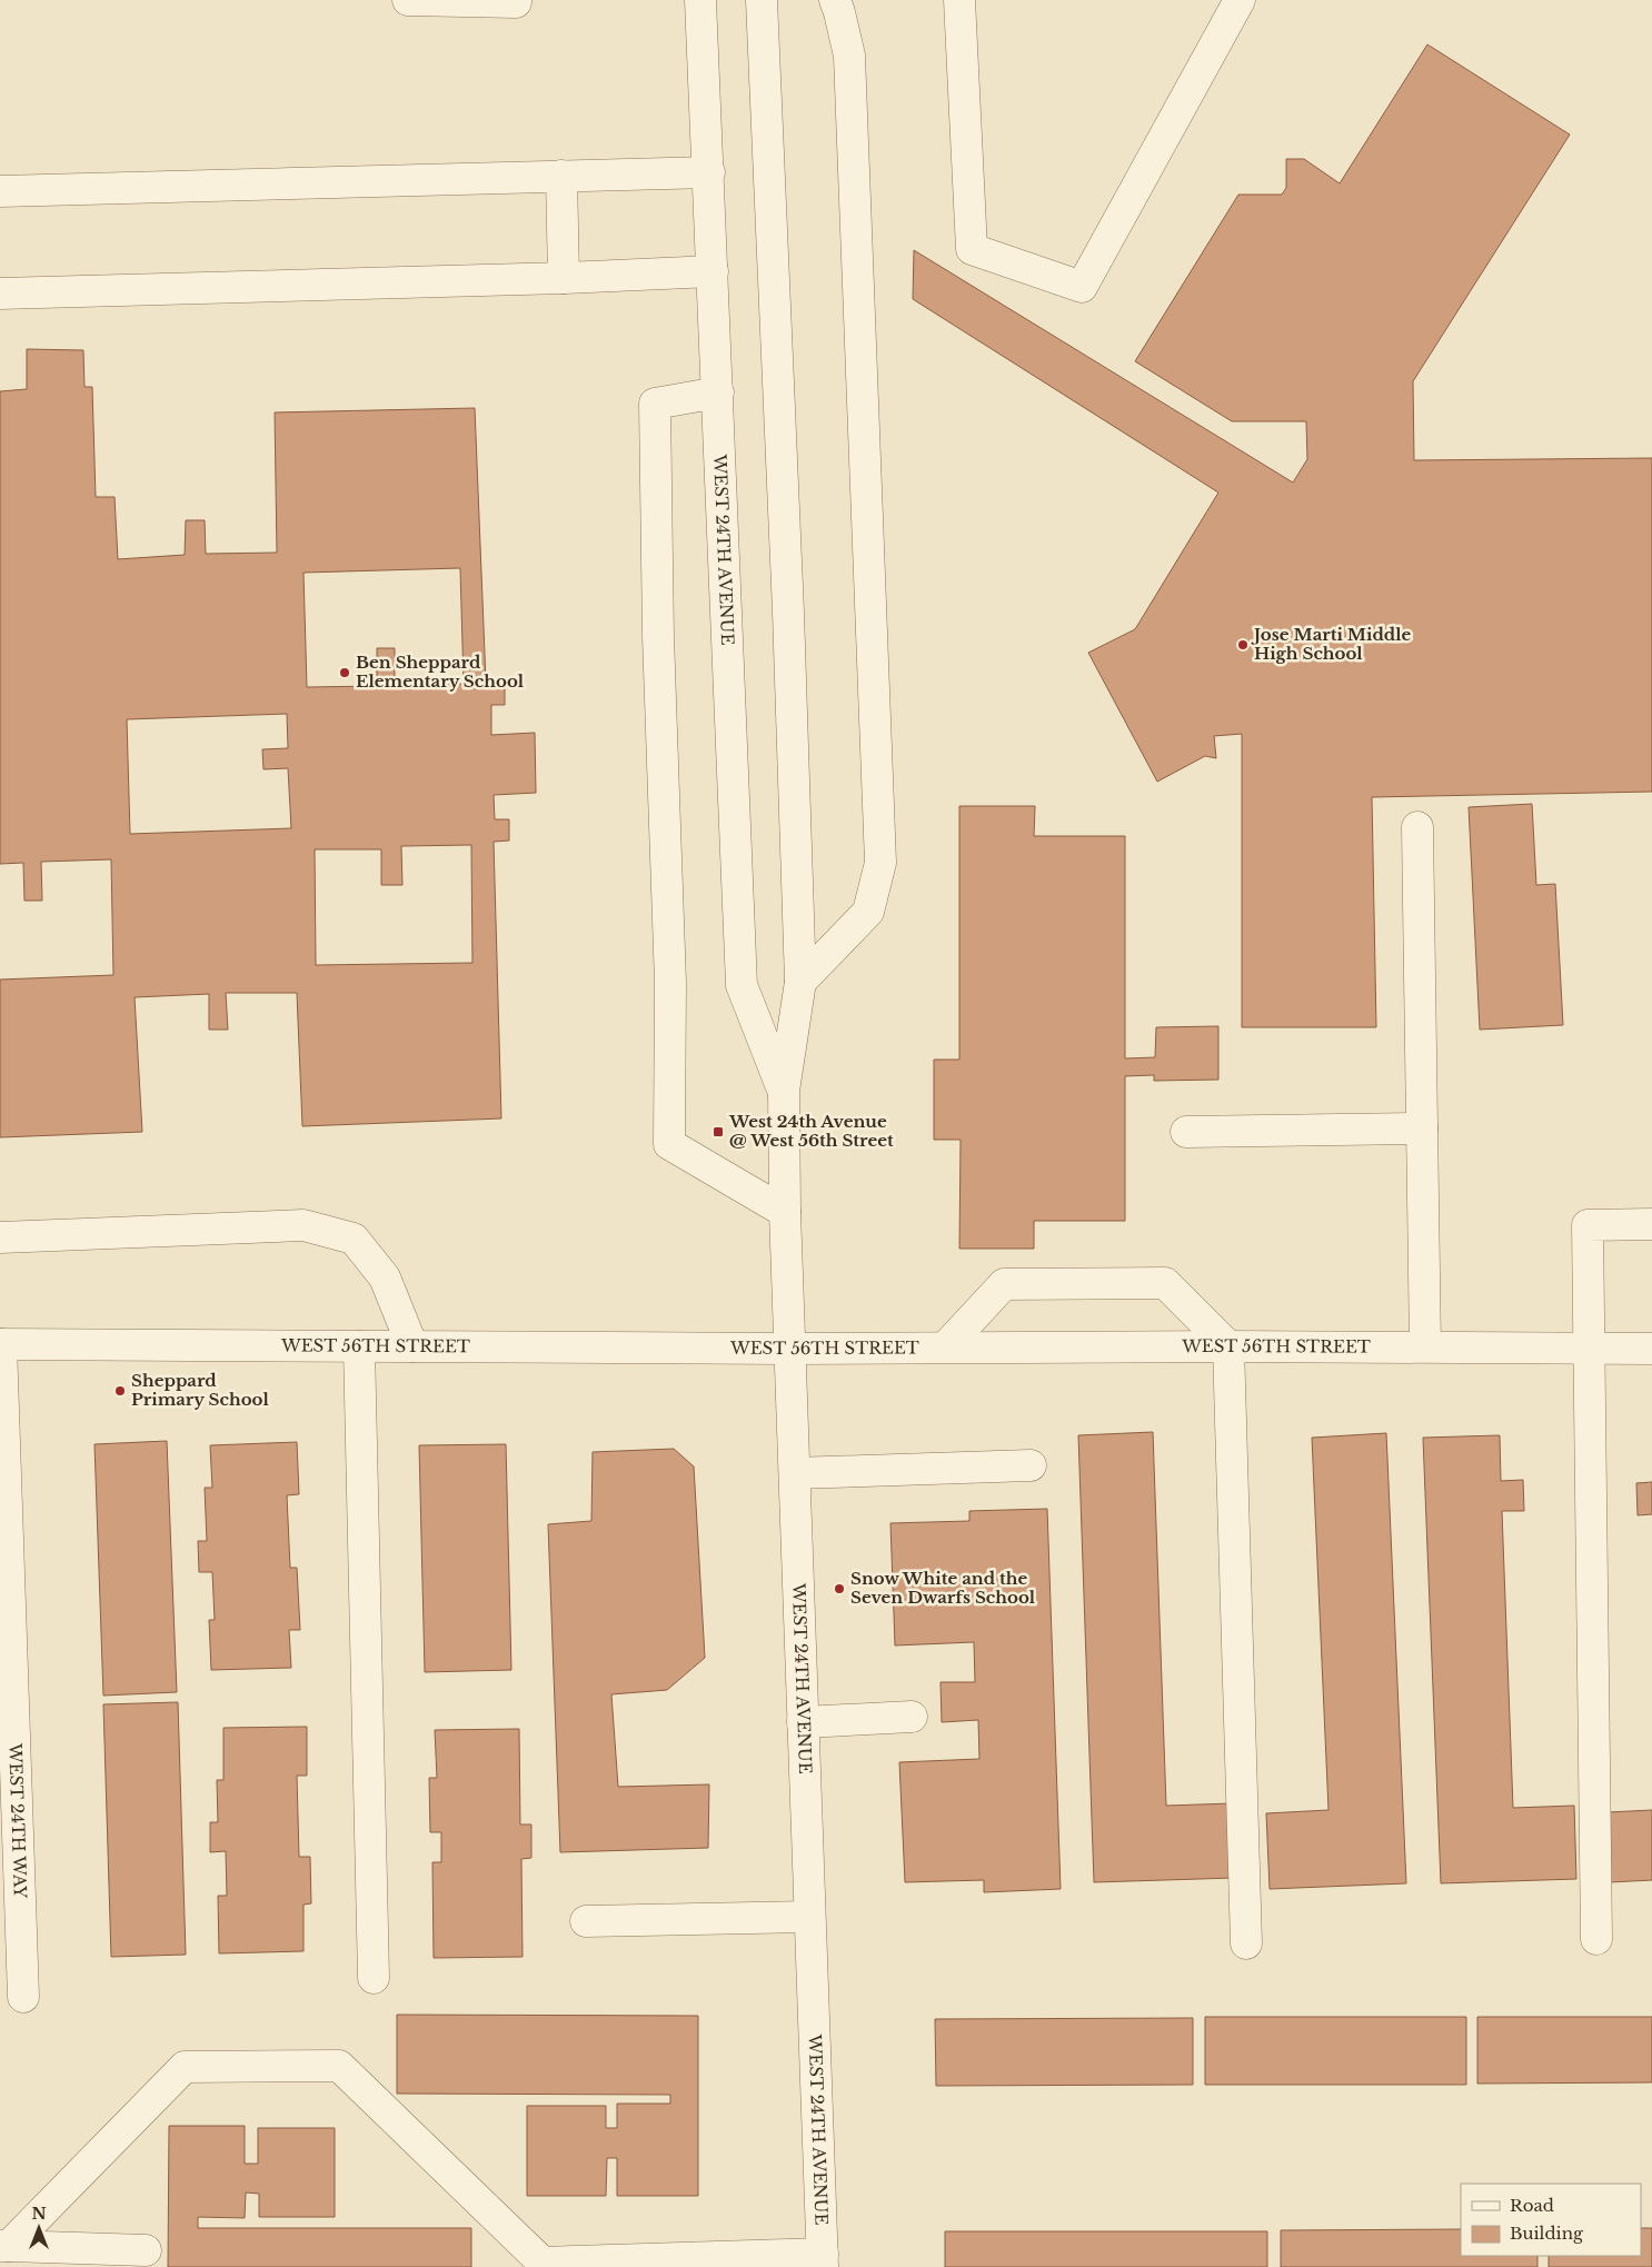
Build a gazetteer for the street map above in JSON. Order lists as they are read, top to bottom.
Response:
{
  "streets": {
    "street": ["WEST 24TH AVENUE", "WEST 56TH STREET", "WEST 24TH WAY"]
  },
  "crossings": [
    ["WEST 24TH AVENUE", "WEST 56TH STREET"],
    ["WEST 56TH STREET", "WEST 24TH WAY"]
  ],
  "places": {
    "other": [
      "Jose Marti Middle High School",
      "Ben Sheppard Elementary School",
      "Sheppard Primary School",
      "Snow White and the Seven Dwarfs School"
    ],
    "transit": ["West 24th Avenue @ West 56th Street"]
  },
  "legend": ["Road", "Building"],
  "north": "top"
}
